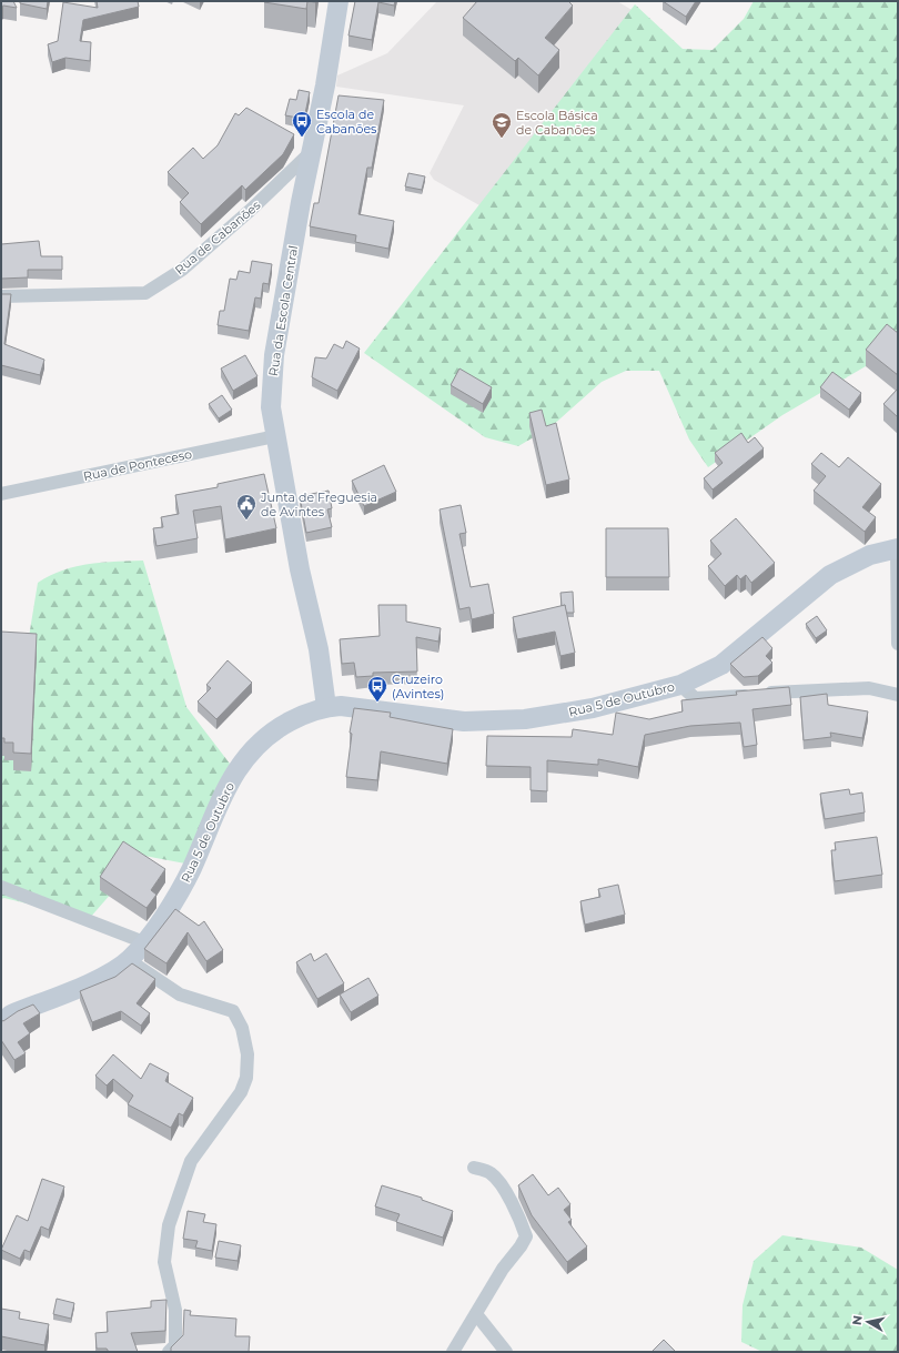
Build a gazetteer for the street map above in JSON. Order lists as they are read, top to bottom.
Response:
{
  "streets": {
    "street": [
      "Rua de Cabanões",
      "Rua da Escola Central",
      "Rua de Ponteceso",
      "Rua 5 de Outubro"
    ]
  },
  "crossings": [
    ["Rua de Cabanões", "Rua da Escola Central"],
    ["Rua da Escola Central", "Rua de Ponteceso"],
    ["Rua da Escola Central", "Rua 5 de Outubro"]
  ],
  "places": {
    "bus stop": ["Escola de Cabanões", "Cruzeiro (Avintes)"],
    "school or university": ["Escola Básica de Cabanões"],
    "public building": ["Junta de Freguesia de Avintes"]
  },
  "north": "left"
}
